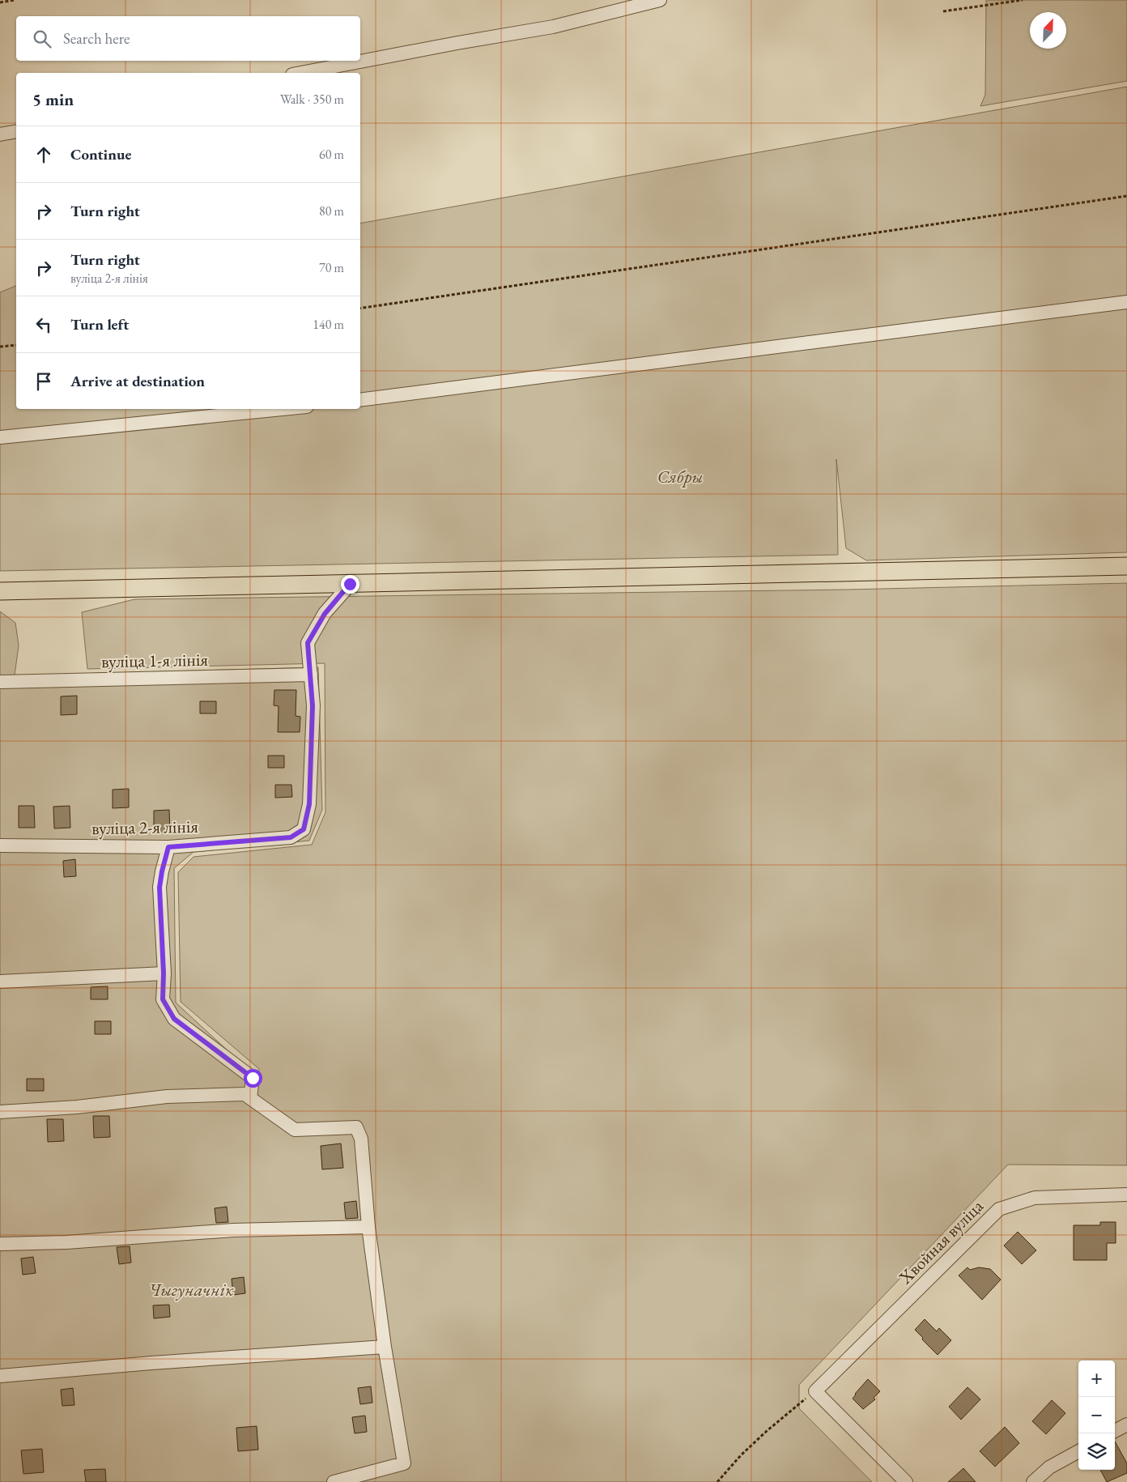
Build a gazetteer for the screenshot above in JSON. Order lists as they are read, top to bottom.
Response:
{
  "streets": {
    "street": ["вуліца 1-я лінія", "вуліца 2-я лінія", "Хвойная вуліца"]
  },
  "crossings": [
    ["вуліца 1-я лінія", "вуліца 2-я лінія"]
  ],
  "parks": ["Сябры", "Чыгуначнік"],
  "north": "top right",
  "page": {
    "search": "Search here",
    "heading": ["5 min", "Walk · 350 m"],
    "list": [
      ["Continue", "60 m"],
      ["Turn right", "80 m"],
      ["Turn right", "вуліца 2-я лінія", "70 m"],
      ["Turn left", "140 m"],
      "Arrive at destination"
    ],
    "map_buttons": ["+", "−"]
  }
}
